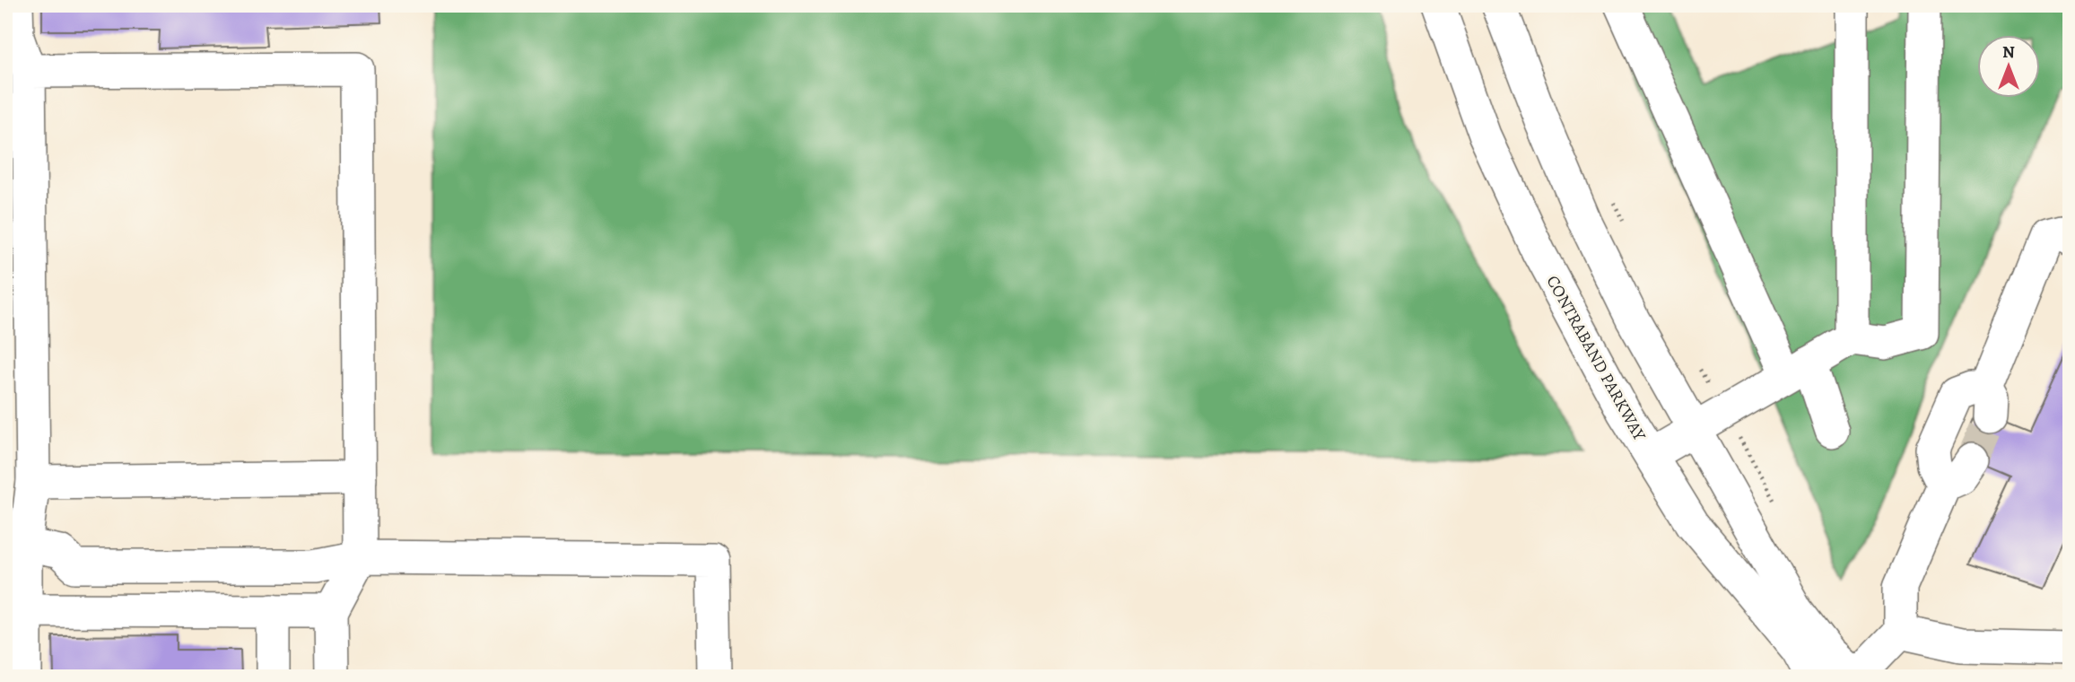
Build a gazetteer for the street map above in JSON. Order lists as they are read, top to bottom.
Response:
{
  "streets": {
    "street": ["CONTRABAND PARKWAY"]
  },
  "north": "top"
}
